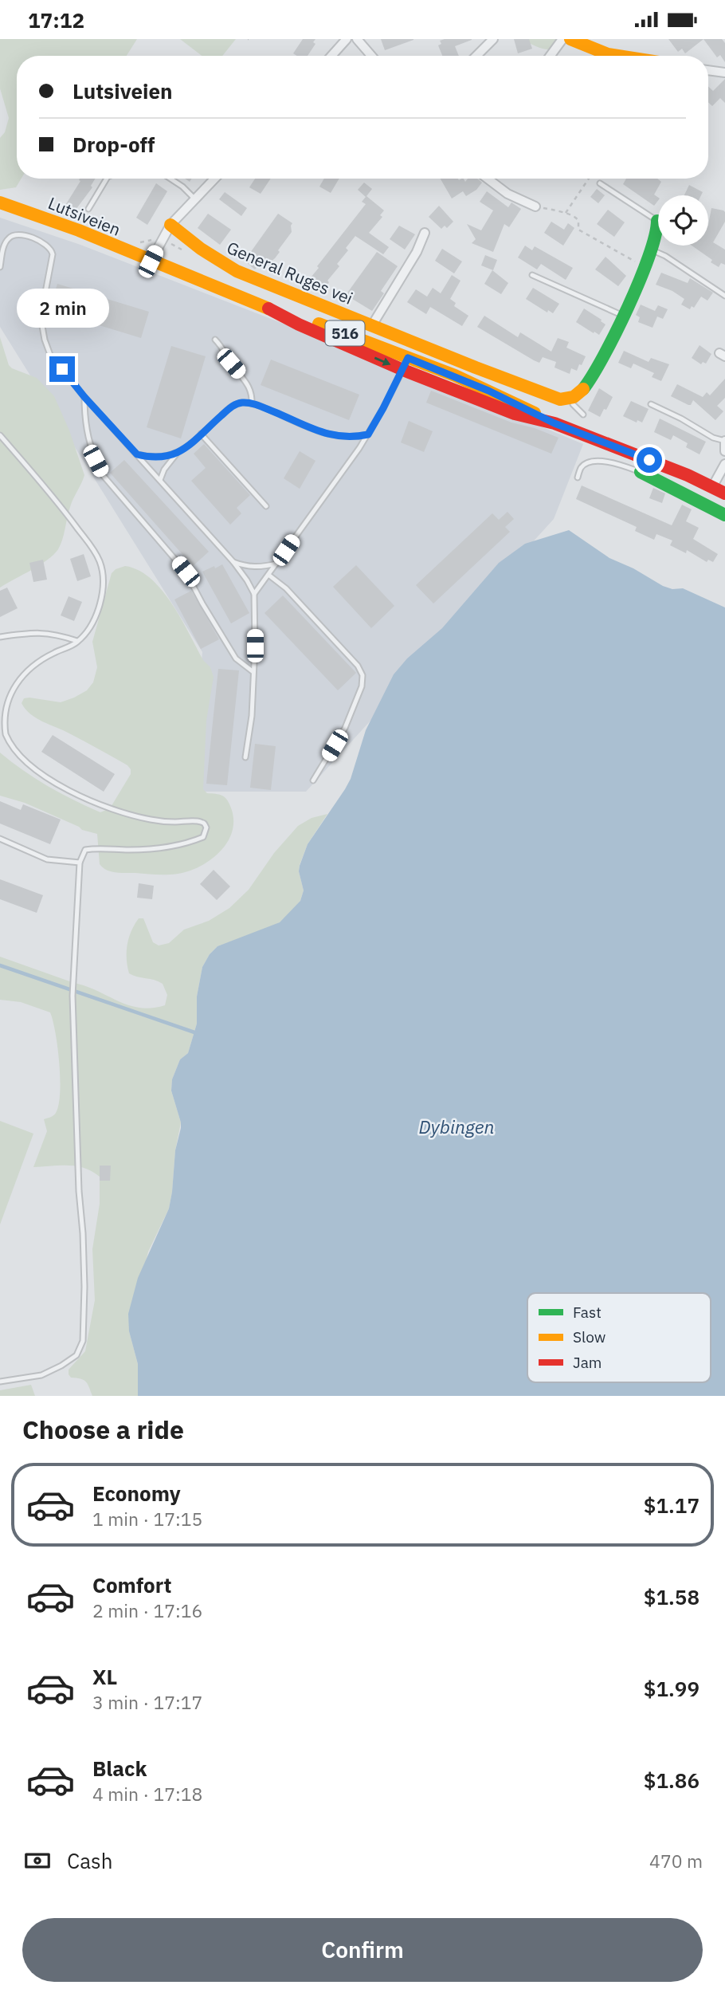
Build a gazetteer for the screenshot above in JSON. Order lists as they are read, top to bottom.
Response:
{
  "streets": {
    "street": ["Lutsiveien", "General Ruges vei", "516"]
  },
  "water": ["Dybingen"],
  "legend": ["Fast", "Slow", "Jam"],
  "page": {
    "status": "17:12",
    "banner": ["Lutsiveien", "Drop-off"],
    "bubble": "2 min",
    "heading": "Choose a ride",
    "list": [
      {
        "name": "Economy",
        "note": "1 min · 17:15",
        "value": "$1.17"
      },
      {
        "name": "Comfort",
        "note": "2 min · 17:16",
        "value": "$1.58"
      },
      {
        "name": "XL",
        "note": "3 min · 17:17",
        "value": "$1.99"
      },
      {
        "name": "Black",
        "note": "4 min · 17:18",
        "value": "$1.86"
      }
    ],
    "pay": ["Cash", "470 m"],
    "buttons": "Confirm"
  }
}
